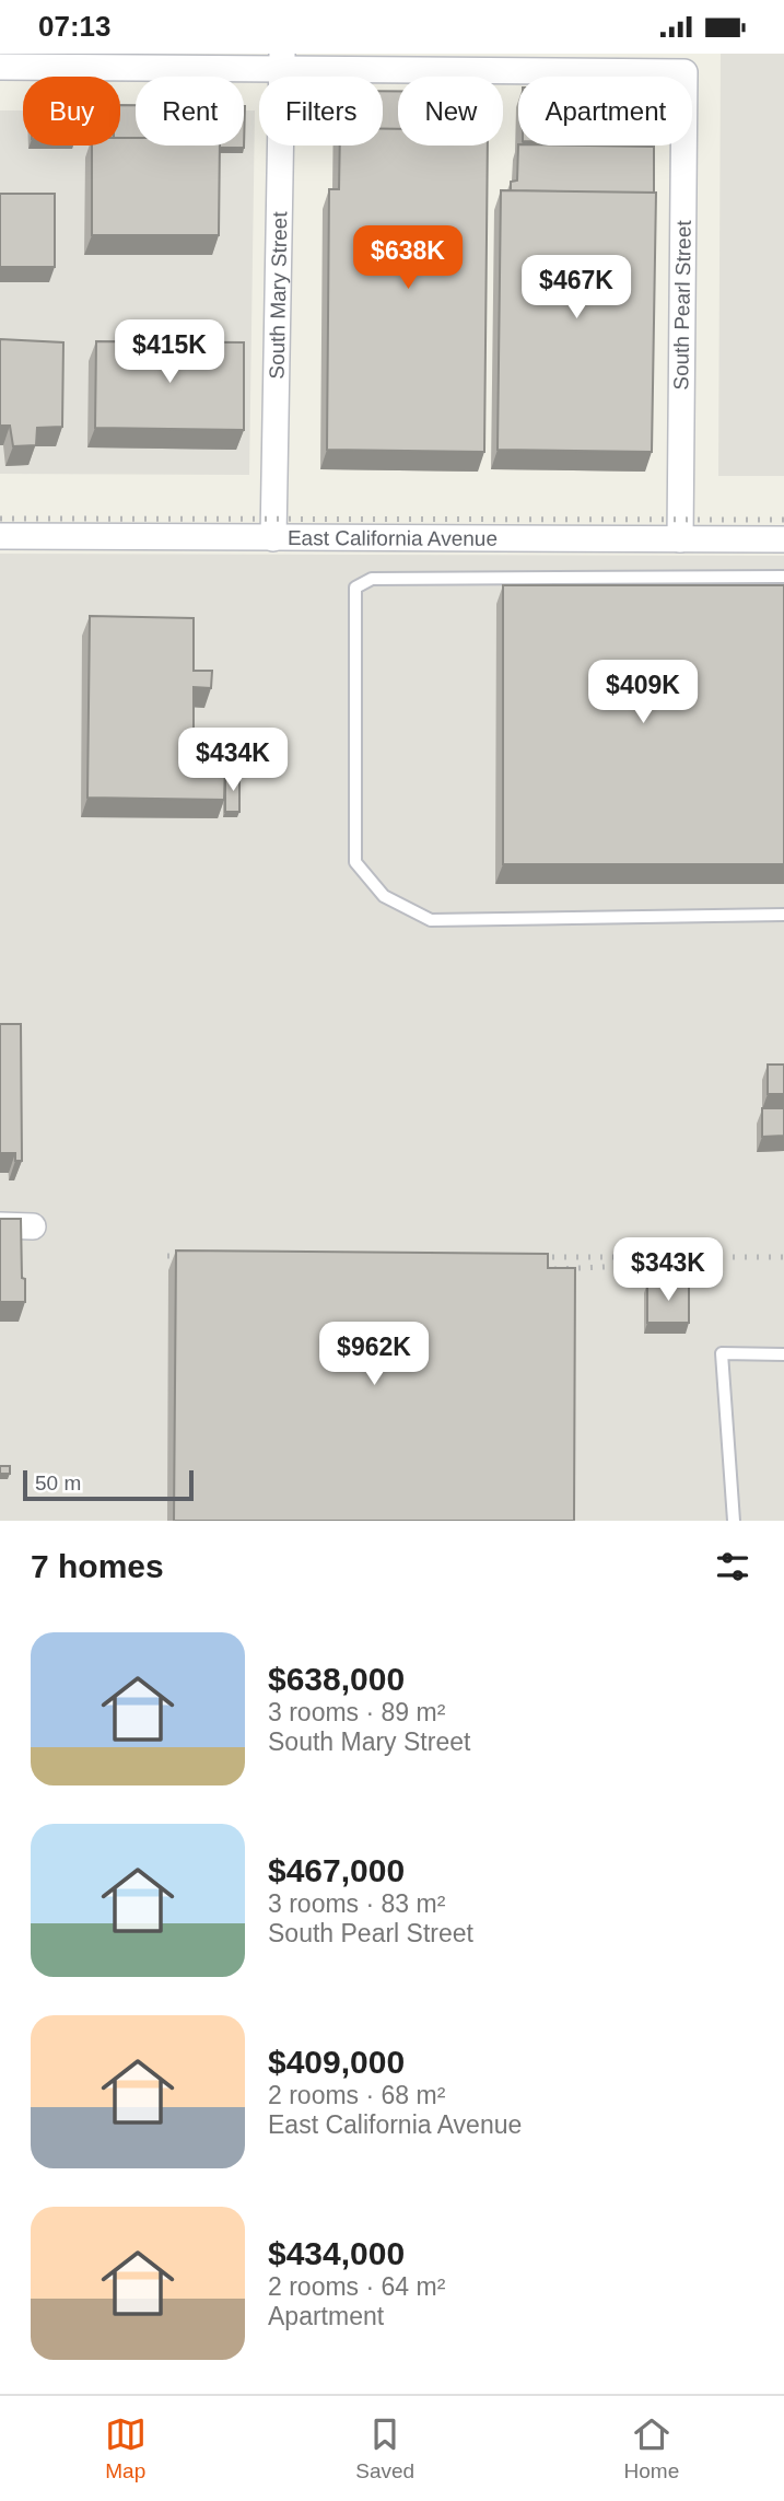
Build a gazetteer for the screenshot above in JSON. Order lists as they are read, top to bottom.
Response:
{
  "streets": {
    "street": ["South Mary Street", "South Pearl Street", "East California Avenue"]
  },
  "crossings": [
    ["South Mary Street", "East California Avenue"],
    ["South Pearl Street", "East California Avenue"]
  ],
  "scale_bar": "50 m",
  "page": {
    "status": "07:13",
    "chip": [
      "Buy",
      "Rent",
      "Filters",
      "New",
      "Apartment"
    ],
    "price": [
      "$638K",
      "$467K",
      "$415K",
      "$409K",
      "$434K",
      "$343K",
      "$962K"
    ],
    "scale": "50 m",
    "heading": "7 homes",
    "list": [
      {
        "name": "$638,000",
        "note": "3 rooms · 89 m² · South Mary Street"
      },
      {
        "name": "$467,000",
        "note": "3 rooms · 83 m² · South Pearl Street"
      },
      {
        "name": "$409,000",
        "note": "2 rooms · 68 m² · East California Avenue"
      },
      {
        "name": "$434,000",
        "note": "2 rooms · 64 m² · Apartment"
      }
    ],
    "tabs": ["Map", "Saved", "Home"]
  }
}
